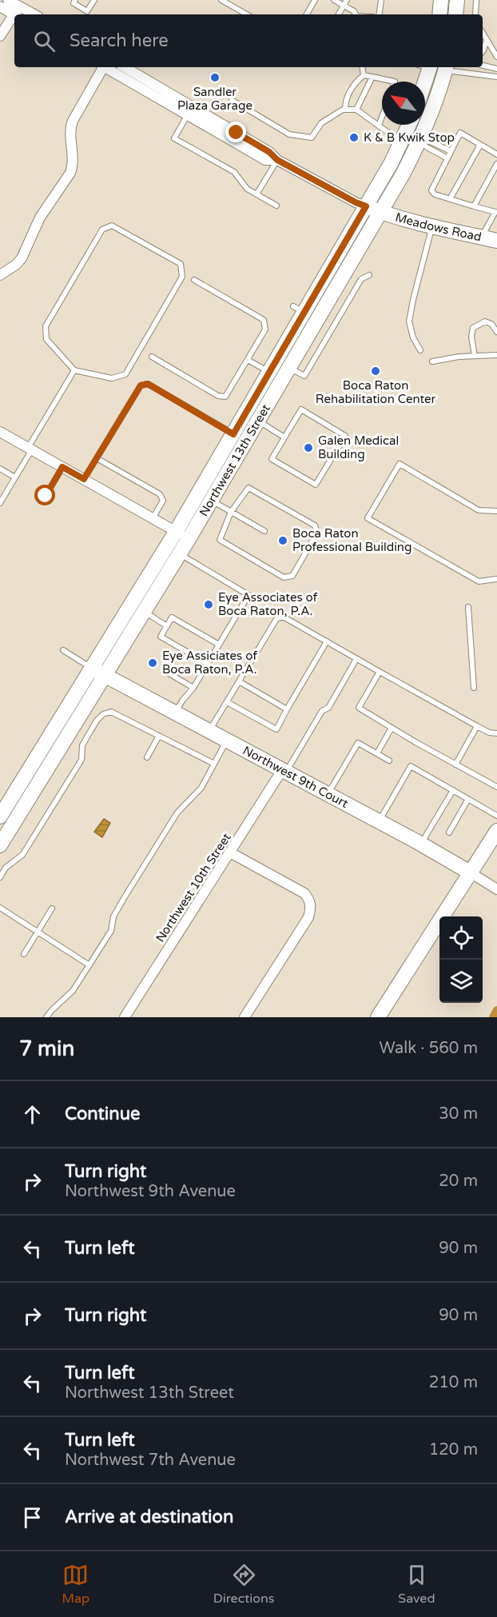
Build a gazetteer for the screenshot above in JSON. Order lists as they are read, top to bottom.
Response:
{
  "streets": {
    "street": [
      "Meadows Road",
      "Northwest 13th Street",
      "Northwest 9th Court",
      "Northwest 10th Street"
    ]
  },
  "crossings": [
    ["Meadows Road", "Northwest 13th Street"],
    ["Northwest 13th Street", "Northwest 9th Court"],
    ["Northwest 9th Court", "Northwest 10th Street"]
  ],
  "places": [
    "Sandler Plaza Garage",
    "K & B Kwik Stop",
    "Boca Raton Rehabilitation Center",
    "Galen Medical Building",
    "Boca Raton Professional Building",
    "Eye Associates of Boca Raton, P.A.",
    "Eye Assiciates of Boca Raton, P.A."
  ],
  "north": "top left",
  "page": {
    "search": "Search here",
    "heading": ["7 min", "Walk · 560 m"],
    "list": [
      ["Continue", "30 m"],
      ["Turn right", "Northwest 9th Avenue", "20 m"],
      ["Turn left", "90 m"],
      ["Turn right", "90 m"],
      ["Turn left", "Northwest 13th Street", "210 m"],
      ["Turn left", "Northwest 7th Avenue", "120 m"],
      "Arrive at destination"
    ],
    "nav": ["Map", "Directions", "Saved"]
  }
}
